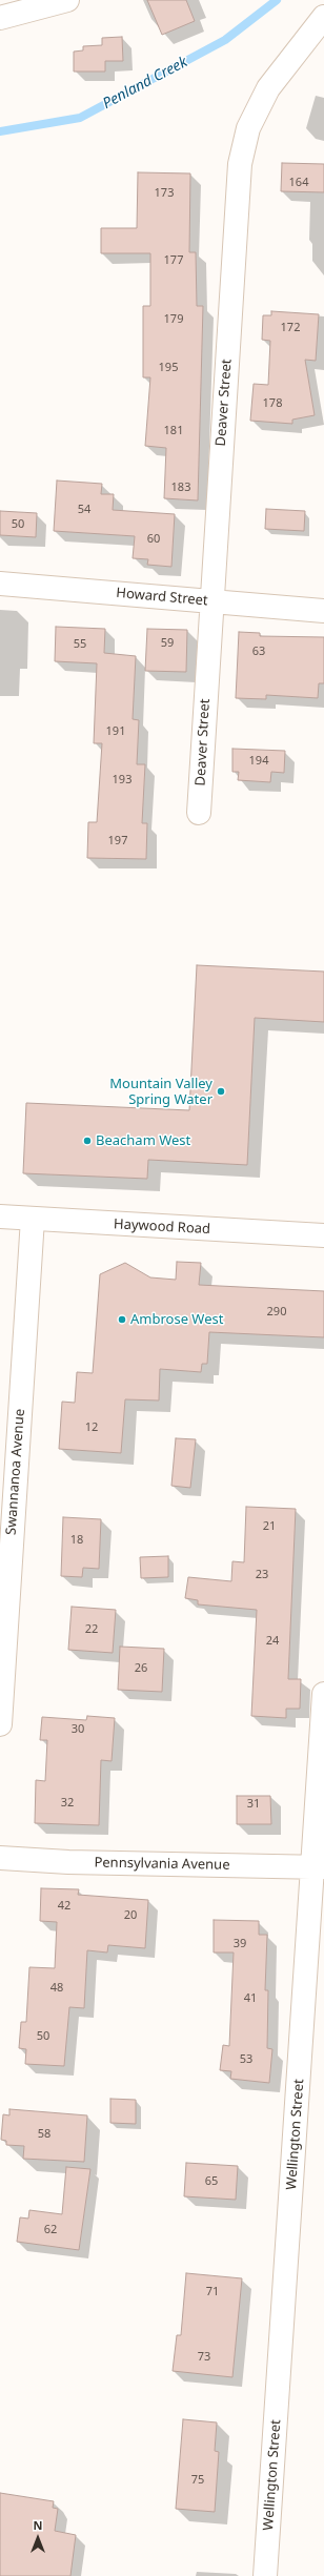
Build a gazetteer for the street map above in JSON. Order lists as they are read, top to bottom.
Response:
{
  "streets": {
    "street": [
      "Deaver Street",
      "Howard Street",
      "Haywood Road",
      "Swannanoa Avenue",
      "Pennsylvania Avenue",
      "Wellington Street"
    ]
  },
  "crossings": [
    ["Deaver Street", "Howard Street"],
    ["Haywood Road", "Swannanoa Avenue"],
    ["Pennsylvania Avenue", "Wellington Street"]
  ],
  "water": ["Penland Creek"],
  "places": ["Mountain Valley Spring Water", "Beacham West", "Ambrose West"],
  "house_numbers": [
    "164",
    "173",
    "177",
    "179",
    "172",
    "195",
    "178",
    "181",
    "183",
    "54",
    "50",
    "60",
    "59",
    "55",
    "63",
    "191",
    "194",
    "193",
    "197",
    "290",
    "12",
    "21",
    "18",
    "23",
    "22",
    "24",
    "26",
    "30",
    "32",
    "31",
    "42",
    "20",
    "39",
    "48",
    "41",
    "50",
    "53",
    "58",
    "65",
    "62",
    "71",
    "73",
    "75"
  ],
  "north": "top"
}
